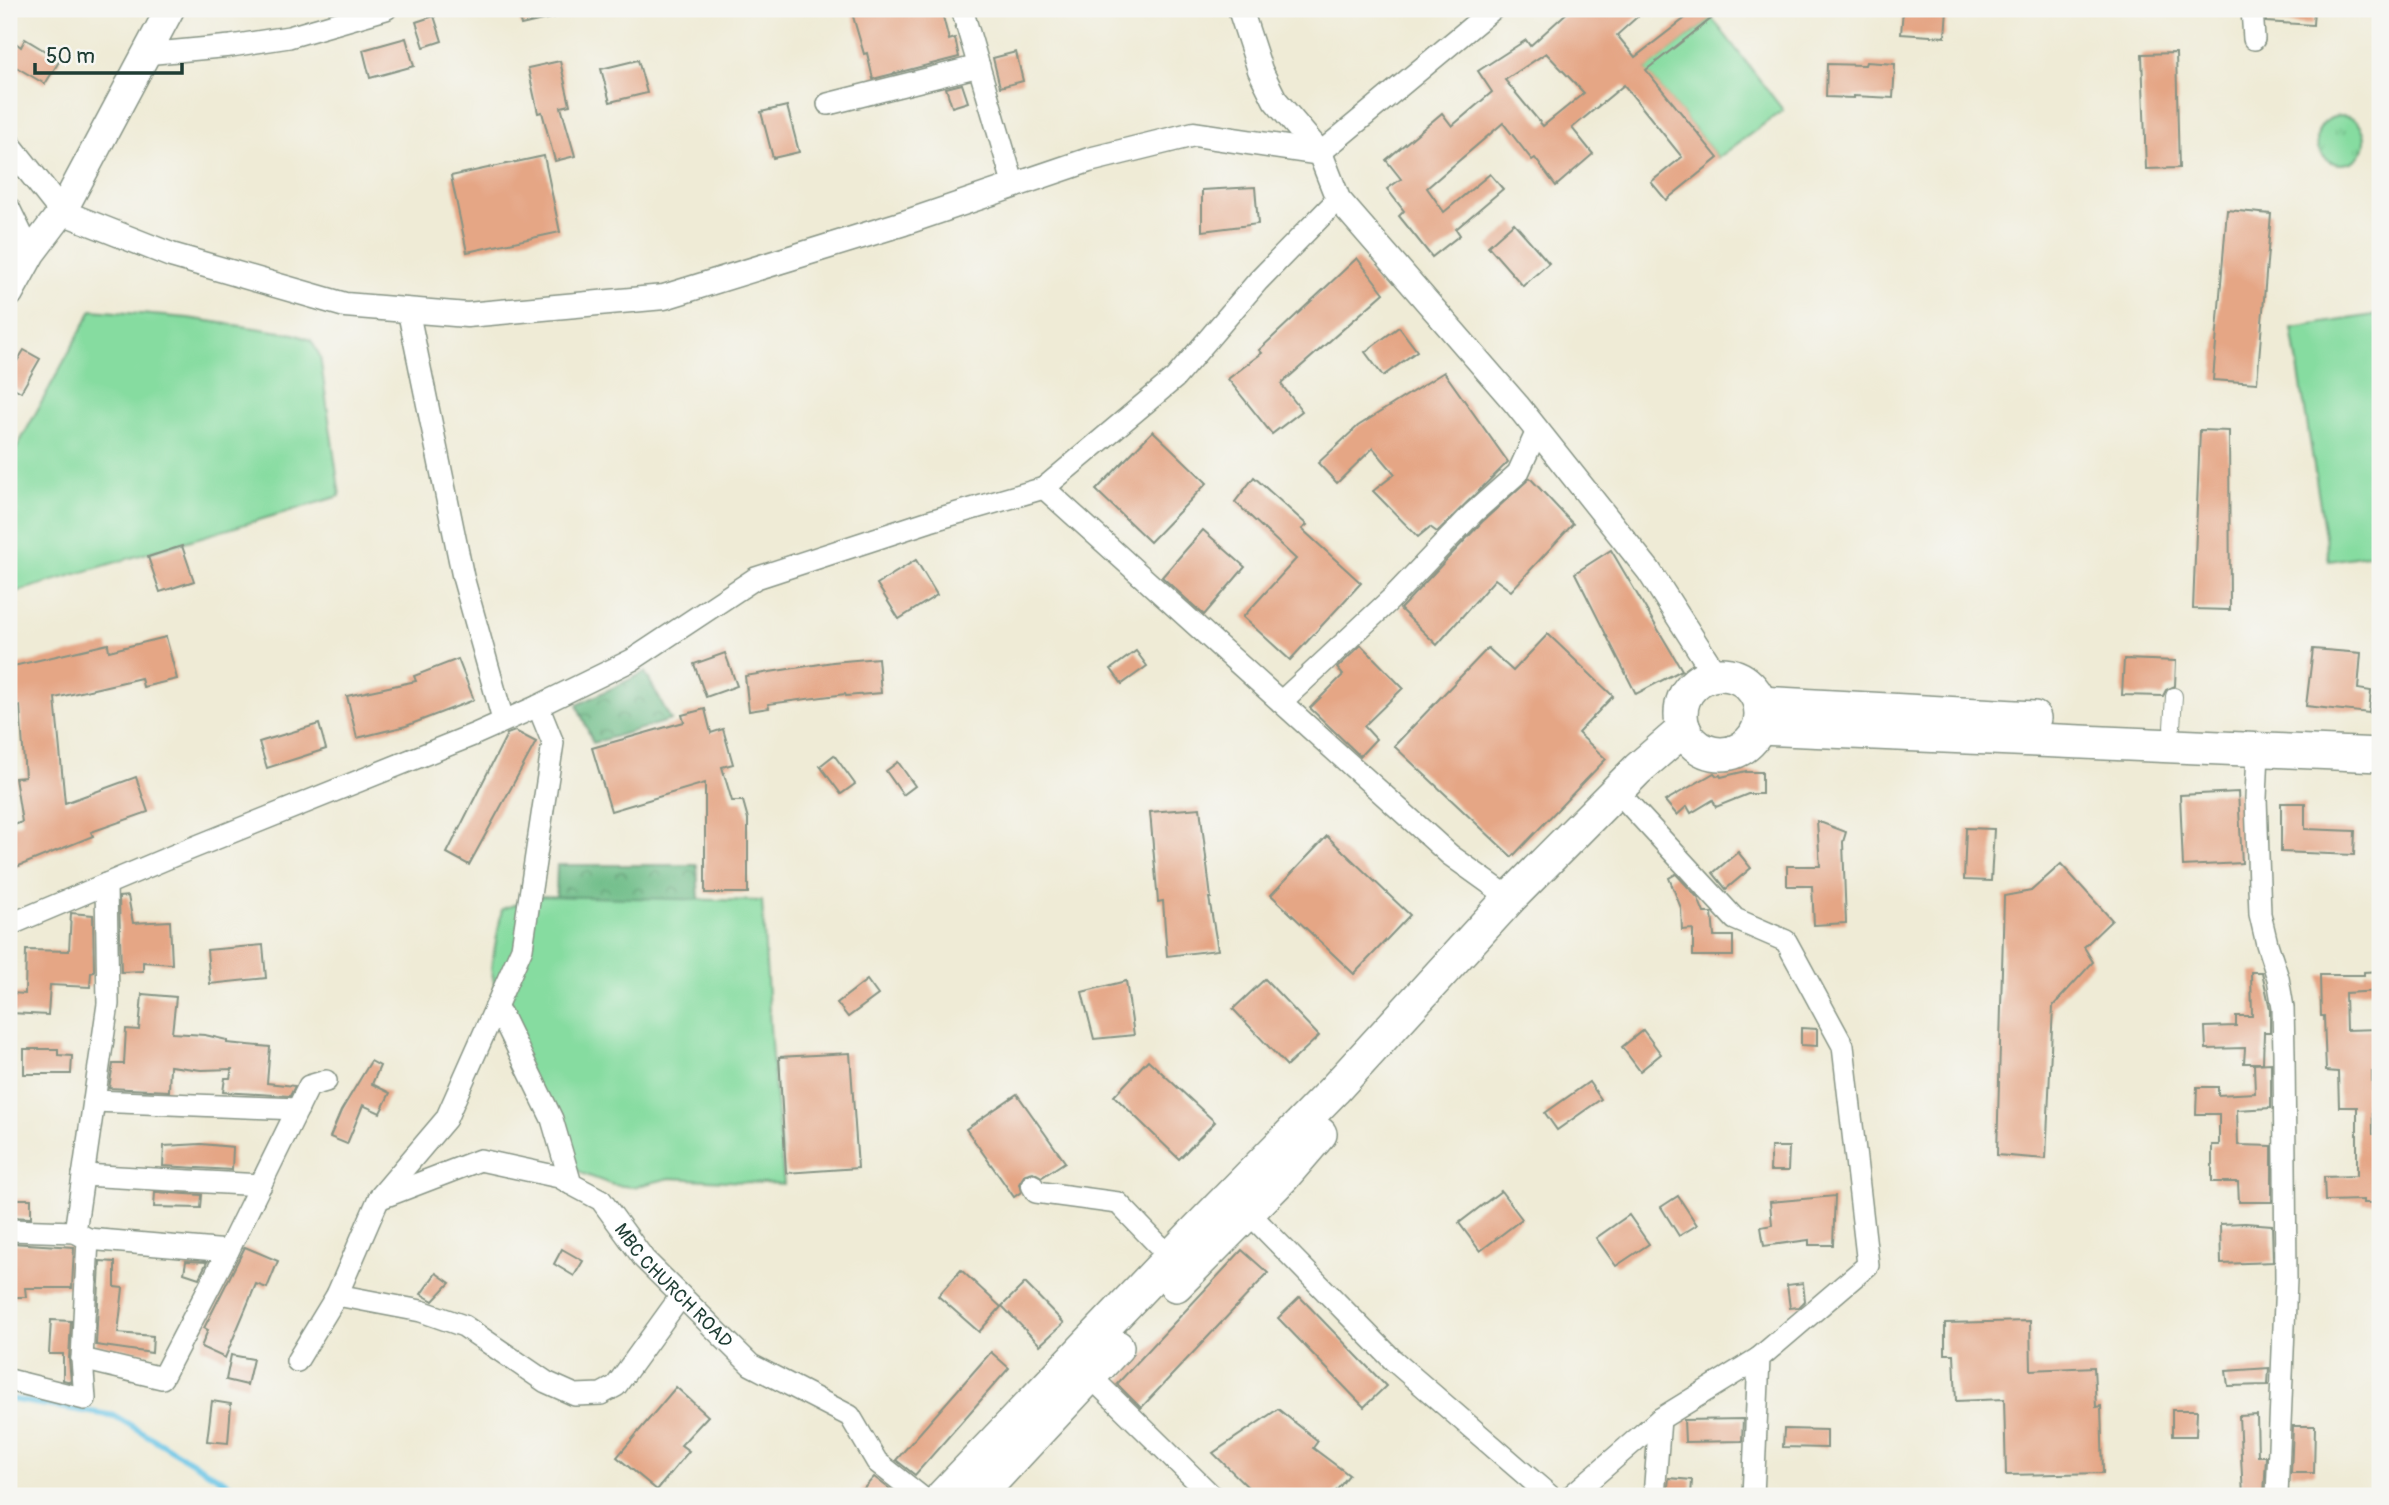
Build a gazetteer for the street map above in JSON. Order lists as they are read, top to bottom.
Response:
{
  "streets": {
    "street": ["MBC CHURCH ROAD"]
  },
  "scale_bar": "50 m"
}
